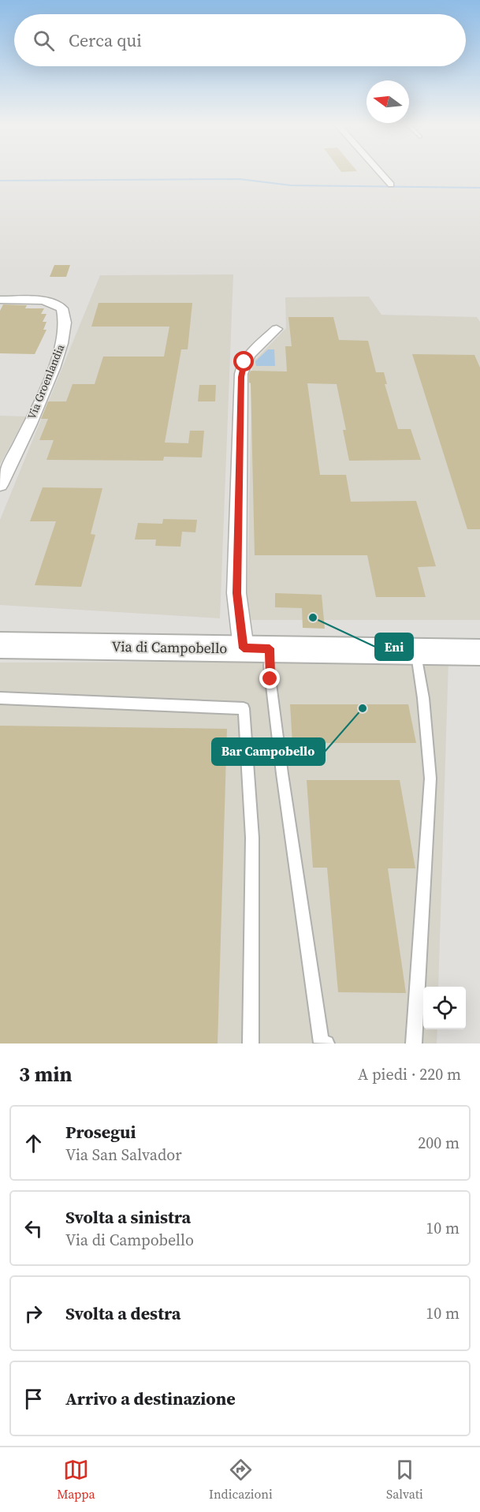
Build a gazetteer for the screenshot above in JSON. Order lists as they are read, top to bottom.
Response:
{
  "streets": {
    "street": ["Via Groenlandia", "Via di Campobello"]
  },
  "places": ["Eni", "Bar Campobello"],
  "north": "left",
  "page": {
    "search": "Cerca qui",
    "heading": ["3 min", "A piedi · 220 m"],
    "list": [
      ["Prosegui", "Via San Salvador", "200 m"],
      ["Svolta a sinistra", "Via di Campobello", "10 m"],
      ["Svolta a destra", "10 m"],
      "Arrivo a destinazione"
    ],
    "nav": ["Mappa", "Indicazioni", "Salvati"]
  }
}
